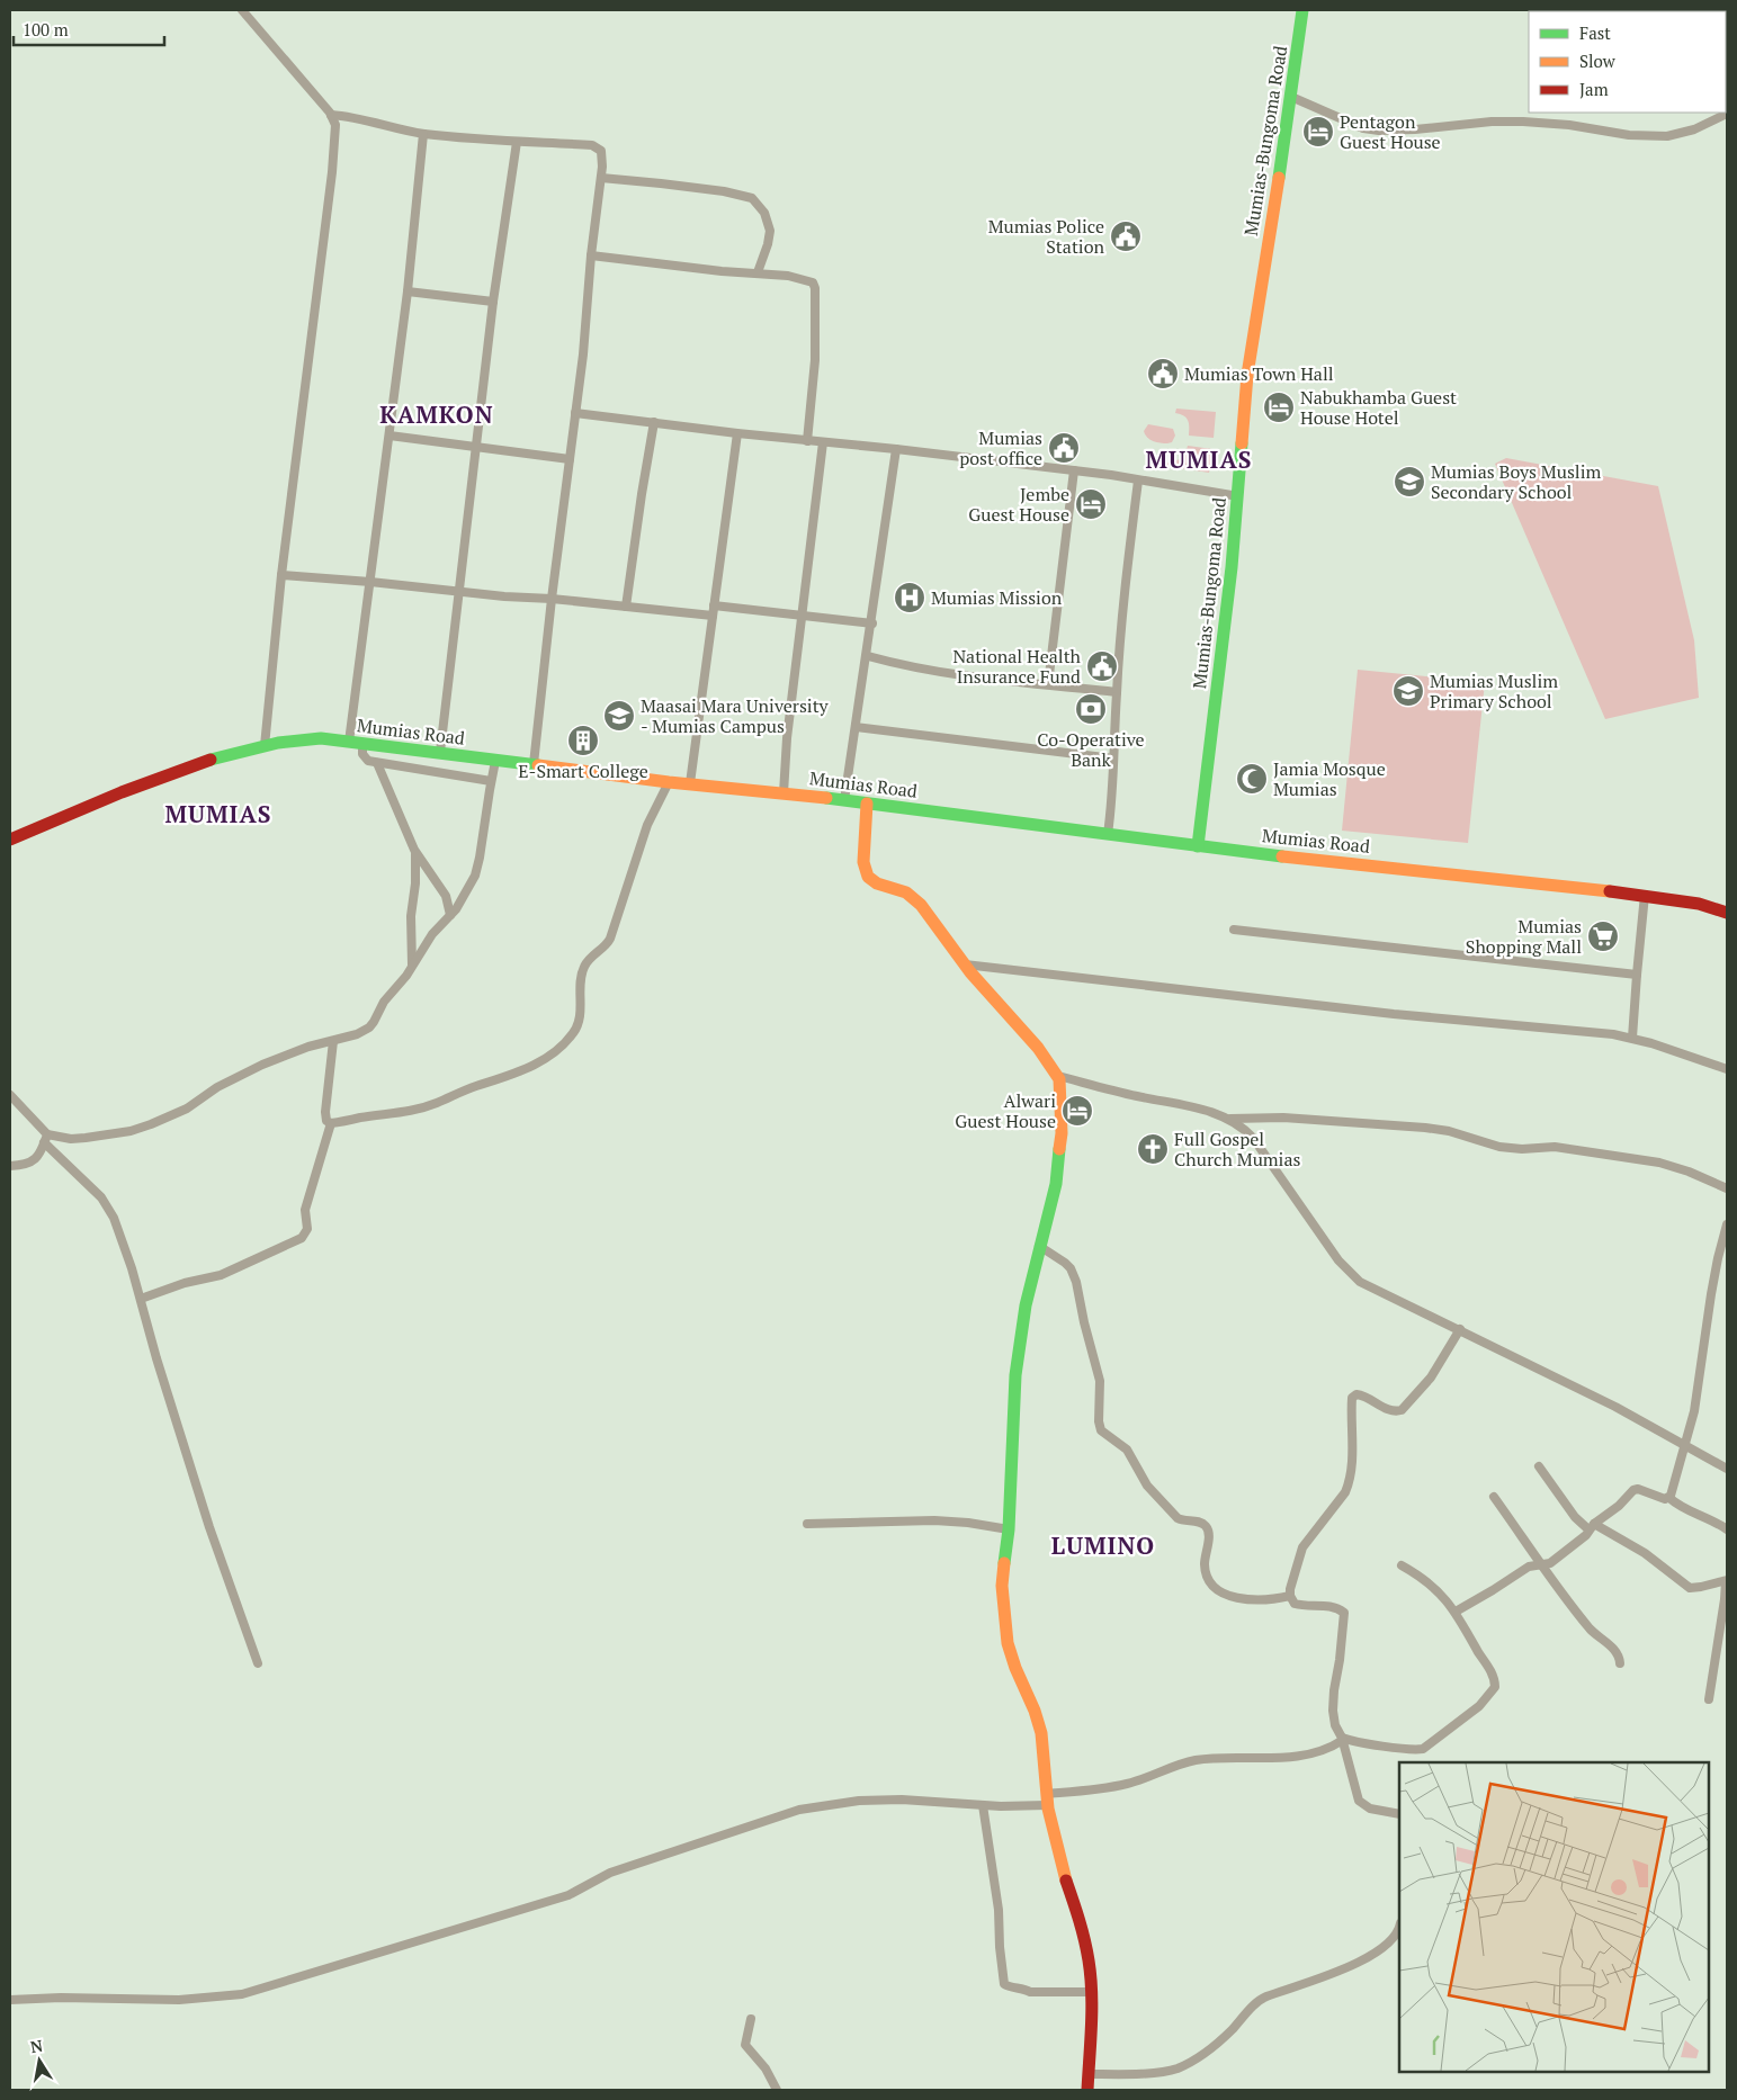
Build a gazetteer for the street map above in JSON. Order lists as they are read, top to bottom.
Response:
{
  "streets": {
    "street": ["Mumias-Bungoma Road", "Mumias Road"]
  },
  "crossings": [
    ["Mumias-Bungoma Road", "Mumias Road"]
  ],
  "districts": [
    "KAMKON",
    "MUMIAS",
    "MUMIAS",
    "LUMINO"
  ],
  "places": {
    "hotel": [
      "Pentagon Guest House",
      "Nabukhamba Guest House Hotel",
      "Jembe Guest House",
      "Alwari Guest House"
    ],
    "public building": [
      "Mumias Police Station",
      "Mumias Town Hall",
      "Mumias post office",
      "National Health Insurance Fund"
    ],
    "school or university": ["Mumias Boys Muslim Secondary School", "Mumias Muslim Primary School", "Maasai Mara University - Mumias Campus"],
    "hospital": ["Mumias Mission"],
    "bank": ["Co-Operative Bank"],
    "building": ["E-Smart College"],
    "mosque": ["Jamia Mosque Mumias"],
    "supermarket": ["Mumias Shopping Mall"],
    "church": ["Full Gospel Church Mumias"]
  },
  "legend": ["Fast", "Slow", "Jam"],
  "scale_bar": "100 m",
  "north": "top"
}
